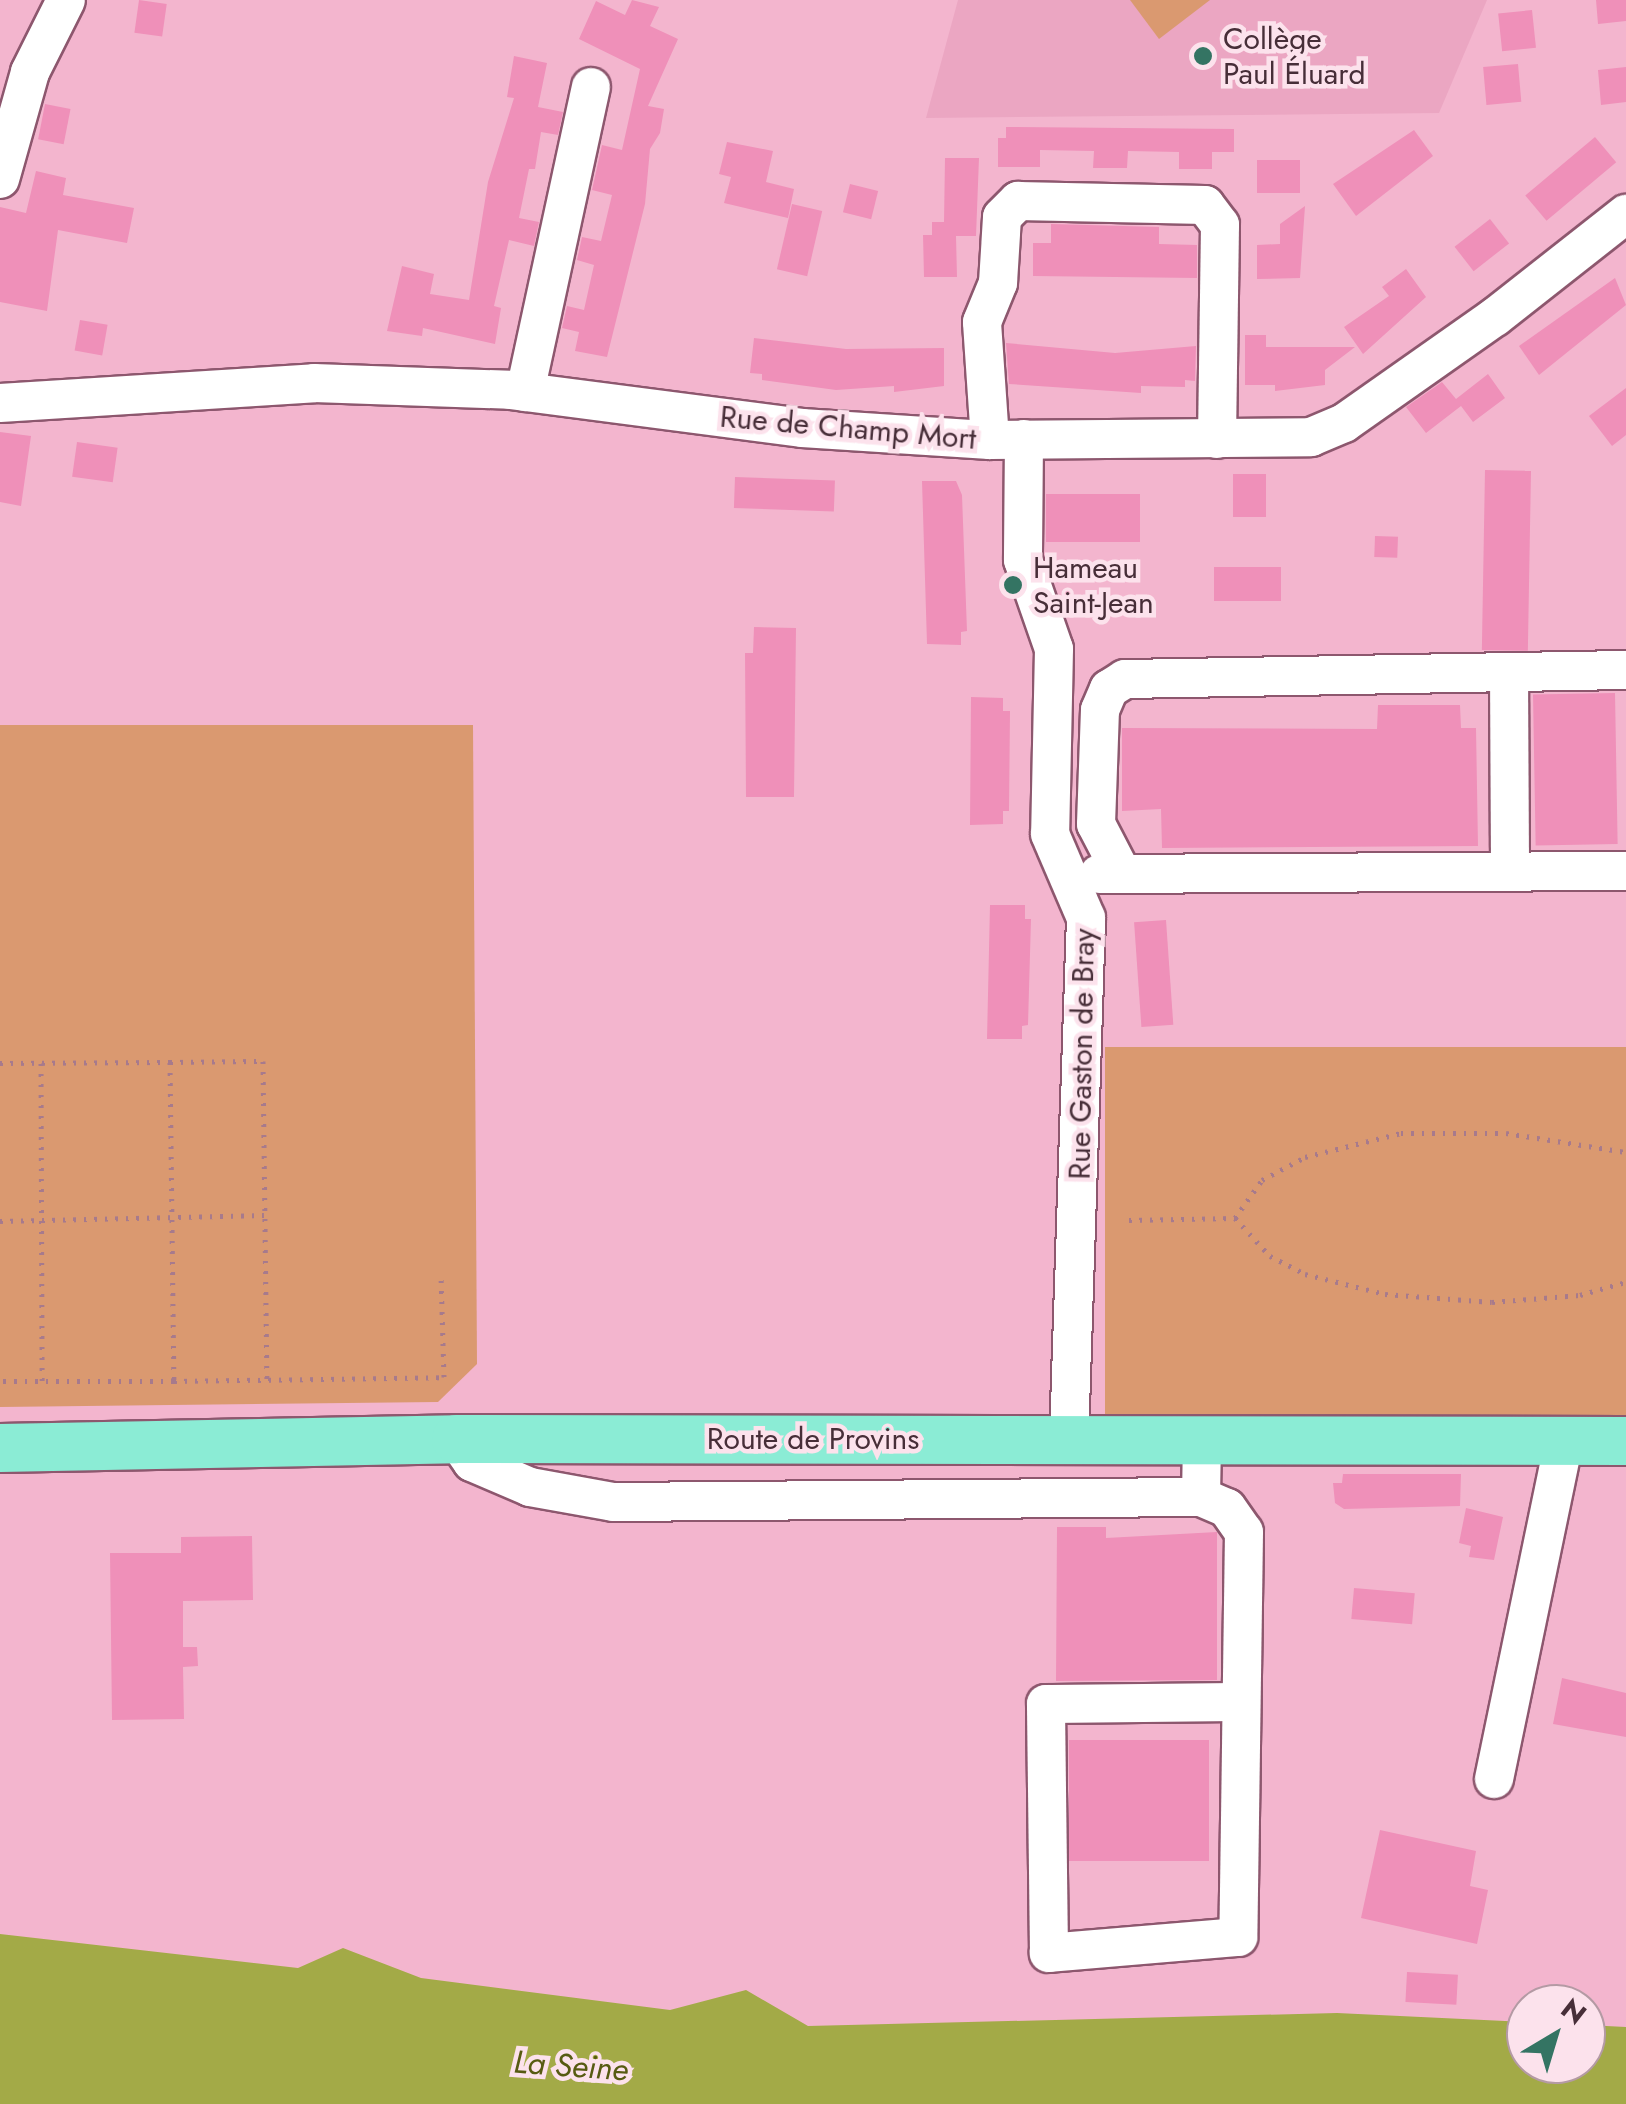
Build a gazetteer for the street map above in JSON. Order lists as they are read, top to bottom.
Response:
{
  "streets": {
    "main road": ["Route de Provins"],
    "street": ["Rue de Champ Mort", "Rue Gaston de Bray"]
  },
  "crossings": [
    ["Rue de Champ Mort", "Rue Gaston de Bray"],
    ["Rue Gaston de Bray", "Route de Provins"]
  ],
  "water": ["La Seine"],
  "places": ["Collège Paul Éluard", "Hameau Saint-Jean"],
  "north": "top right"
}
